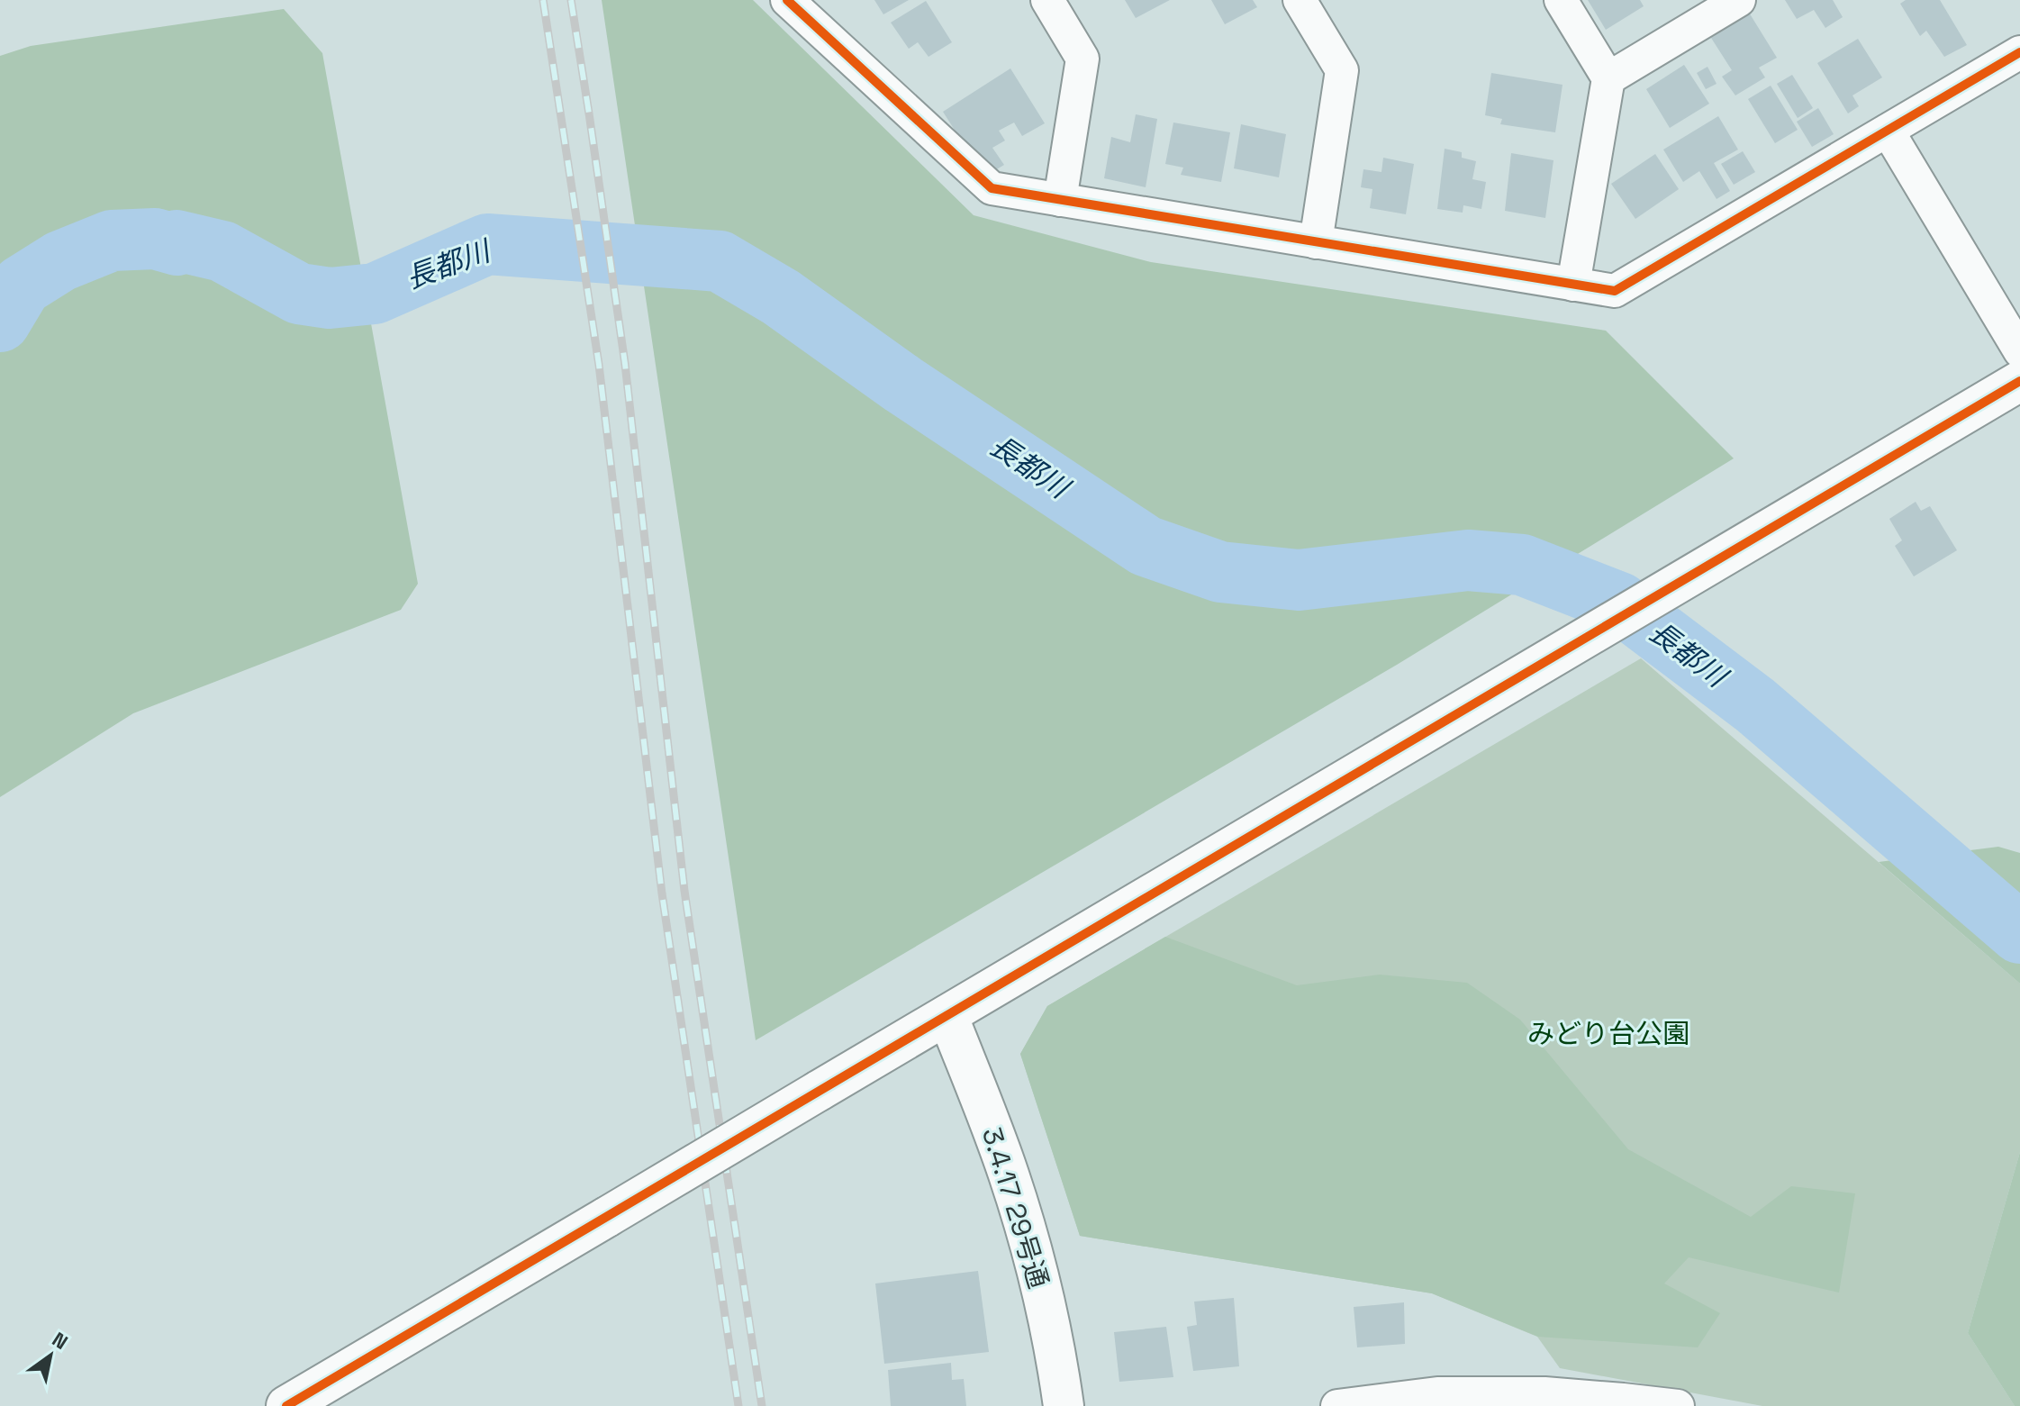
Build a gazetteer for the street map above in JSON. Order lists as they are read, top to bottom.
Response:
{
  "streets": {
    "street": ["3.4.17 29号通"]
  },
  "water": ["長都川"],
  "parks": ["みどり台公園"],
  "north": "top right"
}
